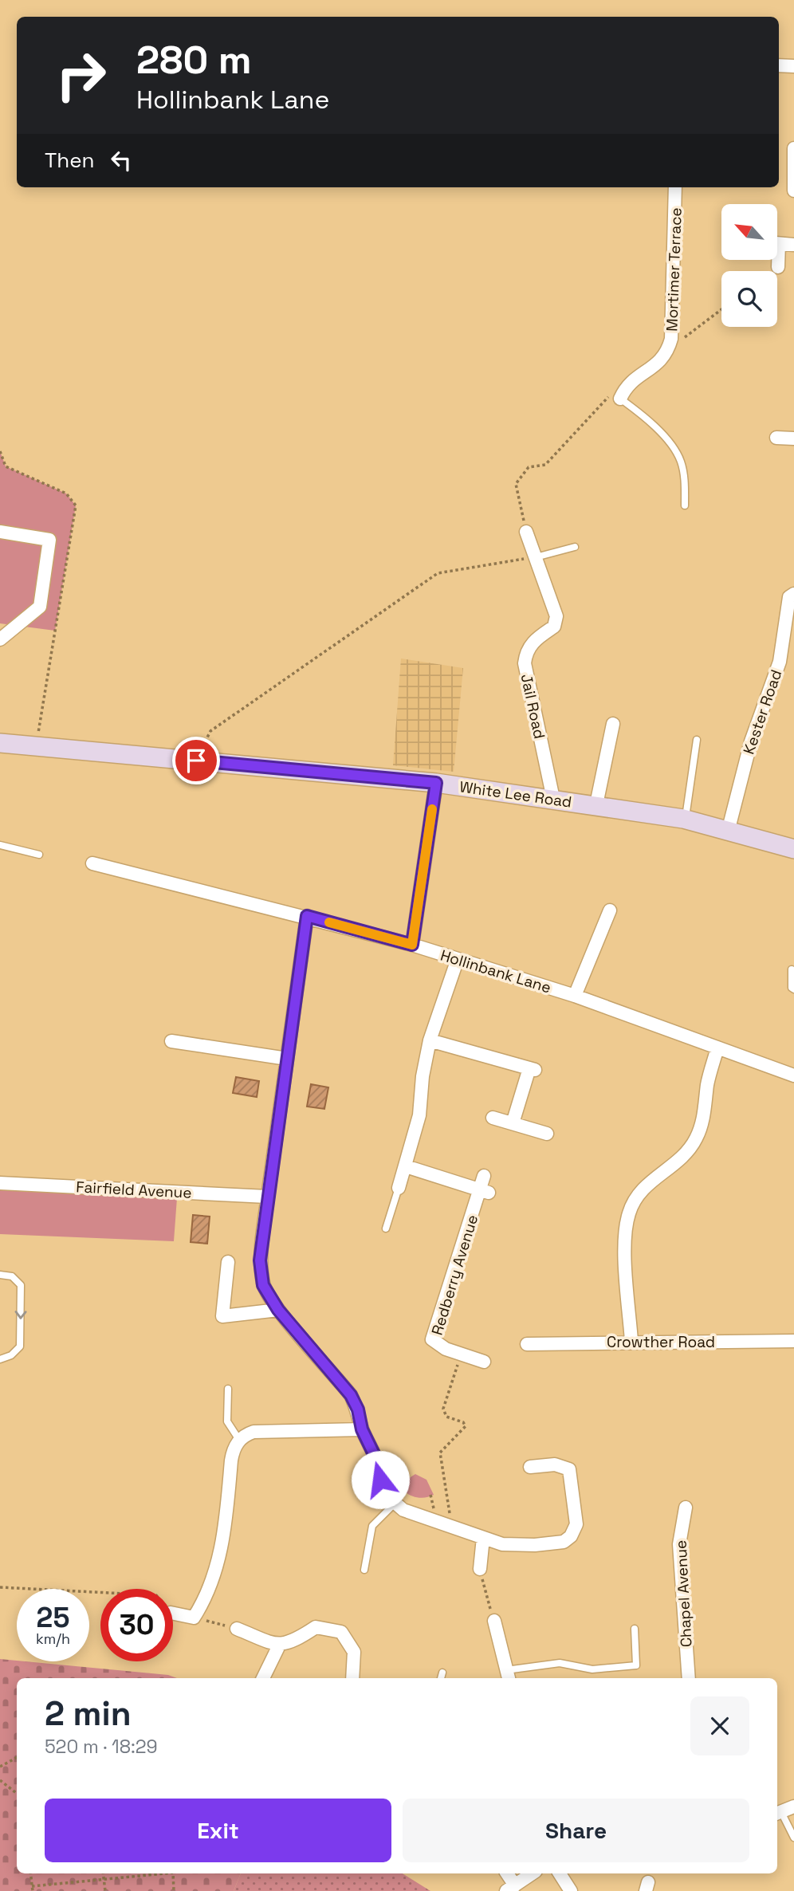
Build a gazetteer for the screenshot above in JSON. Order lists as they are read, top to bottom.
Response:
{
  "streets": {
    "main road": ["White Lee Road"],
    "street": [
      "Mortimer Terrace",
      "Jail Road",
      "Kester Road",
      "Hollinbank Lane",
      "Fairfield Avenue",
      "Redberry Avenue",
      "Crowther Road",
      "Chapel Avenue"
    ]
  },
  "crossings": [
    ["Jail Road", "White Lee Road"],
    ["Kester Road", "White Lee Road"]
  ],
  "north": "top left",
  "page": {
    "turn": ["280 m", "Hollinbank Lane"],
    "then": "Then",
    "speed": "25 km/h",
    "limit": "30",
    "heading": ["2 min", "520 m · 18:29"],
    "buttons": ["Exit", "Share"]
  }
}
